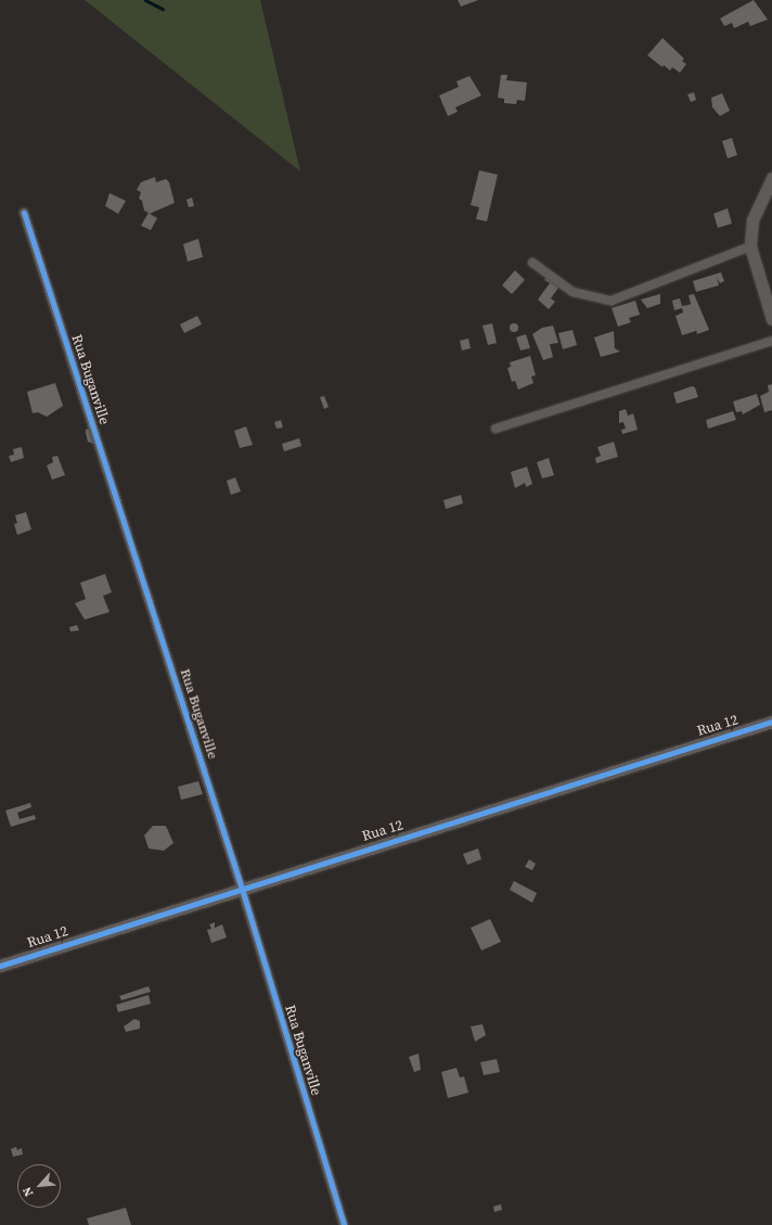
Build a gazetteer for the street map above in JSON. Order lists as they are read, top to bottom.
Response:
{
  "streets": {
    "street": ["Rua Buganville", "Rua 12"]
  },
  "crossings": [
    ["Rua Buganville", "Rua 12"]
  ],
  "north": "bottom left"
}
